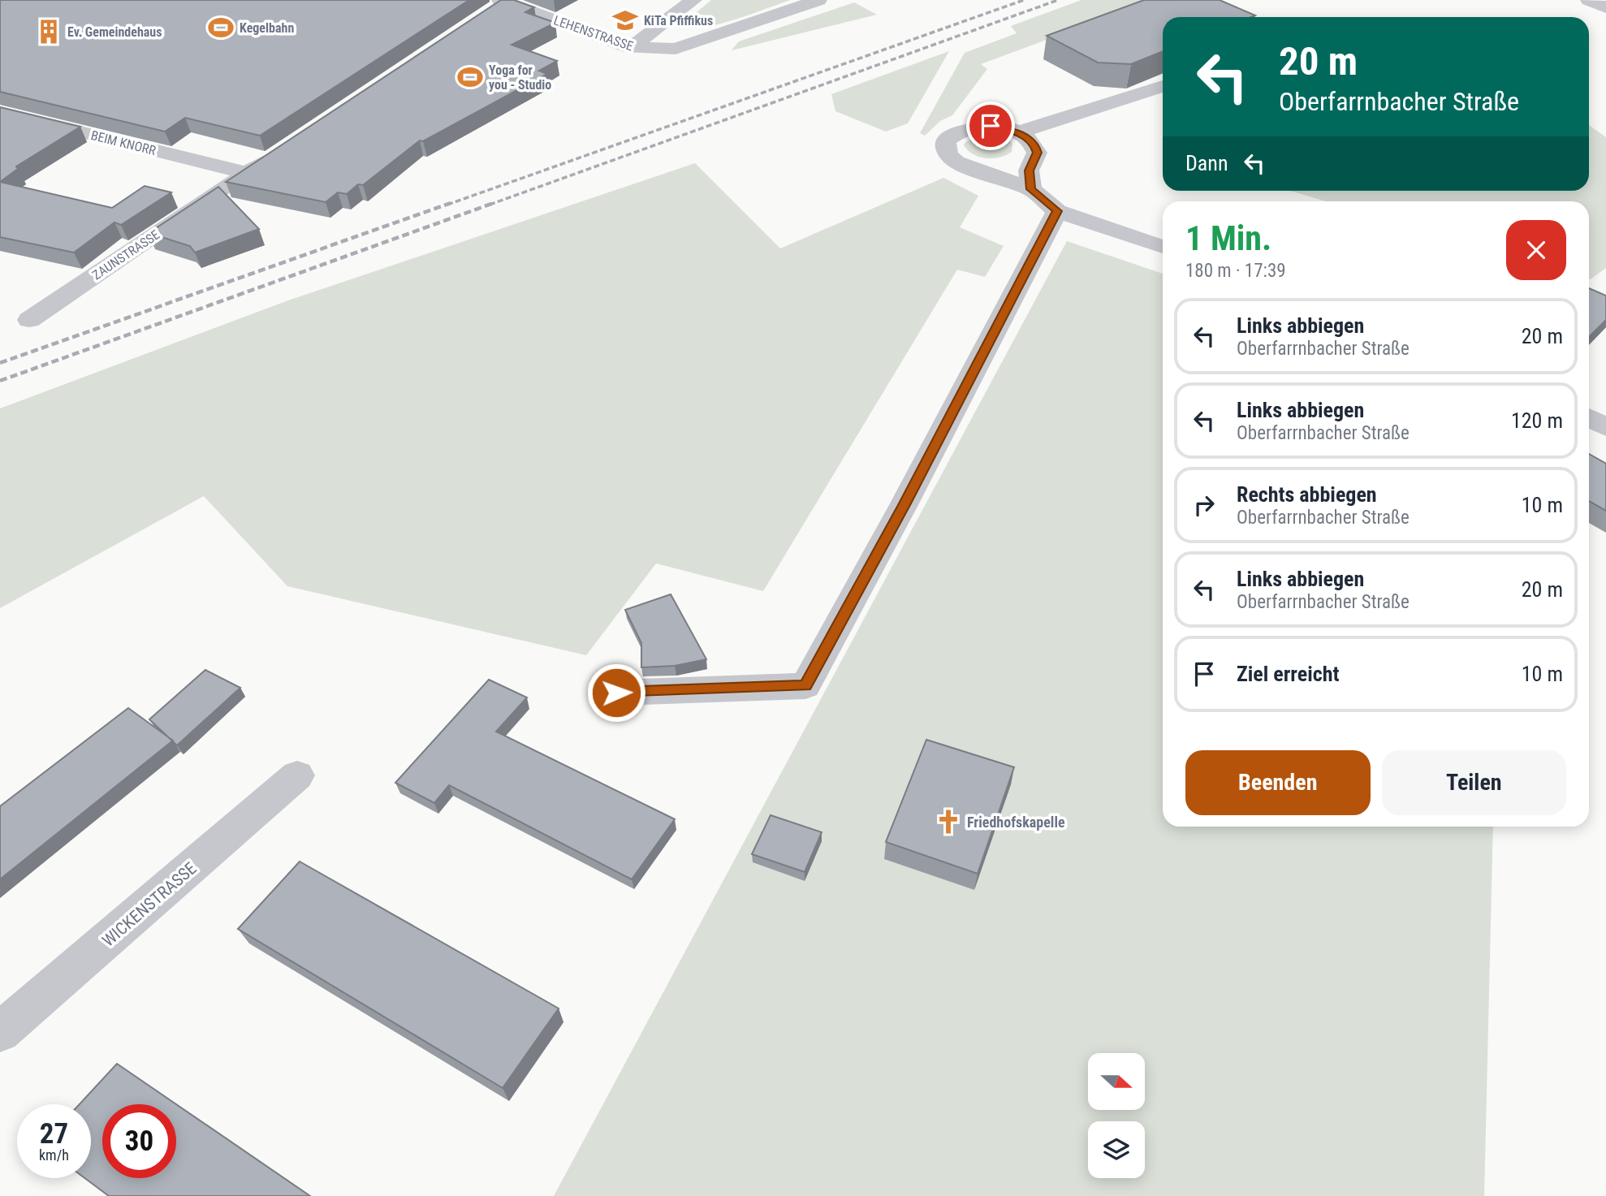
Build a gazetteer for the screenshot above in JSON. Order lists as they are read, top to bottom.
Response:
{
  "streets": {
    "street": [
      "LEHENSTRASSE",
      "BEIM KNORR",
      "ZAUNSTRASSE",
      "WICKENSTRASSE"
    ]
  },
  "crossings": [
    ["BEIM KNORR", "ZAUNSTRASSE"]
  ],
  "places": {
    "school or university": ["KiTa Pfiffikus"],
    "sports": ["Kegelbahn", "Yoga for you - Studio"],
    "building": ["Ev. Gemeindehaus"],
    "church": ["Friedhofskapelle"]
  },
  "north": "right",
  "page": {
    "turn": ["20 m", "Oberfarrnbacher Straße"],
    "then": "Dann",
    "heading": ["1 Min.", "180 m · 17:39"],
    "list": [
      {
        "name": "Links abbiegen",
        "note": "Oberfarrnbacher Straße",
        "value": "20 m"
      },
      {
        "name": "Links abbiegen",
        "note": "Oberfarrnbacher Straße",
        "value": "120 m"
      },
      {
        "name": "Rechts abbiegen",
        "note": "Oberfarrnbacher Straße",
        "value": "10 m"
      },
      {
        "name": "Links abbiegen",
        "note": "Oberfarrnbacher Straße",
        "value": "20 m"
      },
      {
        "name": "Ziel erreicht",
        "value": "10 m"
      }
    ],
    "buttons": ["Beenden", "Teilen"],
    "speed": "27 km/h",
    "limit": "30"
  }
}
